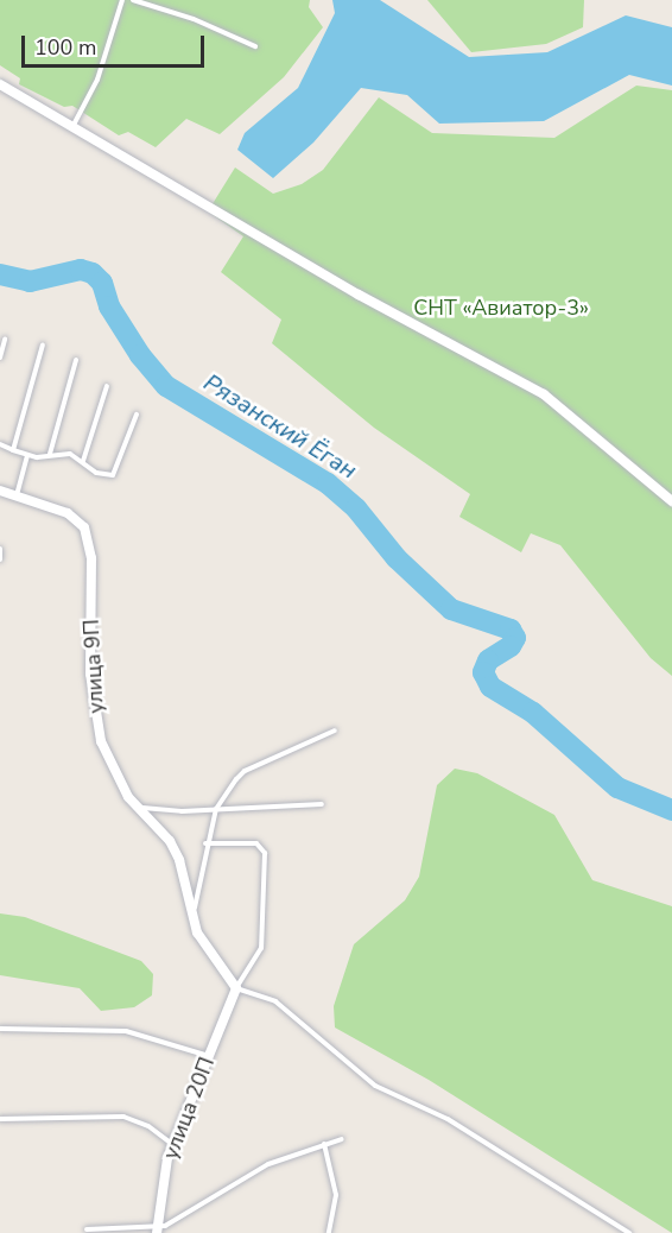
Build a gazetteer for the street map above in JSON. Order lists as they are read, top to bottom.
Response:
{
  "streets": {
    "street": ["улица 9П", "улица 20П"]
  },
  "crossings": [
    ["улица 9П", "улица 20П"]
  ],
  "water": ["Рязанский Ёган"],
  "parks": ["СНТ «Авиатор-3»"],
  "scale_bar": "100 m"
}
